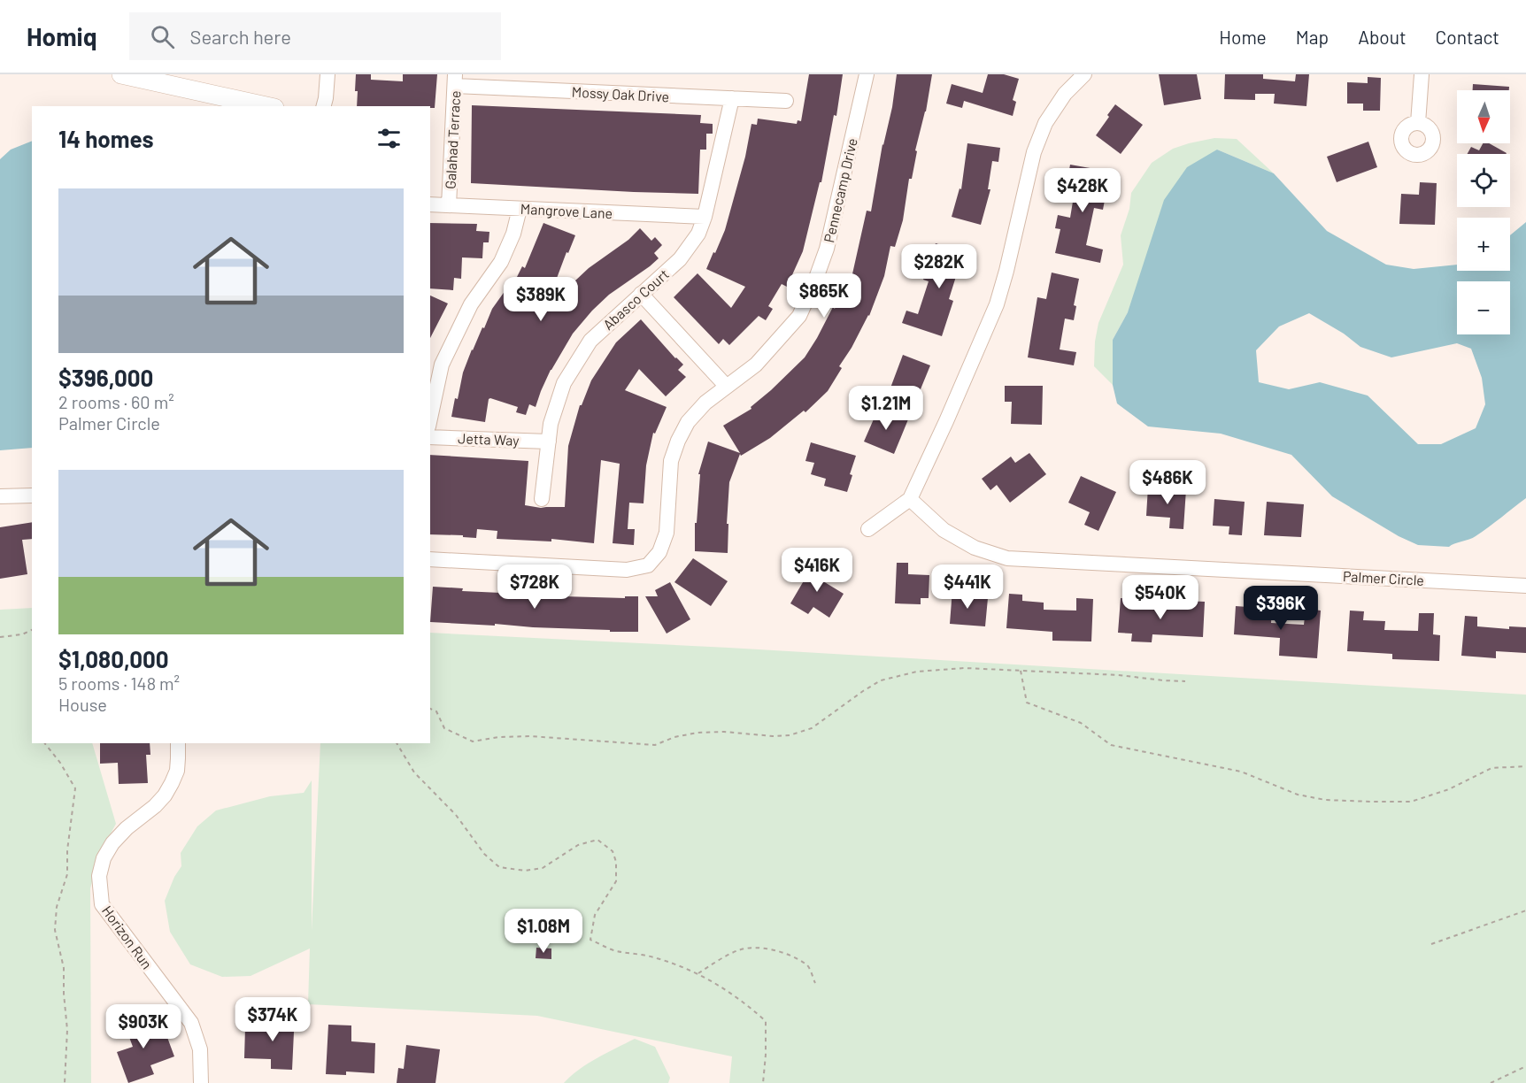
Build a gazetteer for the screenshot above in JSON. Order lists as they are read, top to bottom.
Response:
{
  "streets": {
    "street": [
      "Mossy Oak Drive",
      "Galahad Terrace",
      "Pennecamp Drive",
      "Mangrove Lane",
      "Abasco Court",
      "Jetta Way",
      "Palmer Circle",
      "Horizon Run"
    ]
  },
  "crossings": [
    ["Mossy Oak Drive", "Galahad Terrace"],
    ["Mossy Oak Drive", "Abasco Court"],
    ["Galahad Terrace", "Mangrove Lane"],
    ["Mangrove Lane", "Abasco Court"],
    ["Abasco Court", "Jetta Way"]
  ],
  "north": "bottom",
  "page": {
    "header": "Homiq",
    "search": "Search here",
    "nav": [
      "Home",
      "Map",
      "About",
      "Contact"
    ],
    "map_buttons": ["+", "−"],
    "heading": "14 homes",
    "price": [
      "$428K",
      "$282K",
      "$865K",
      "$389K",
      "$1.21M",
      "$486K",
      "$416K",
      "$728K",
      "$441K",
      "$540K",
      "$396K",
      "$1.08M",
      "$374K",
      "$903K"
    ],
    "list": [
      {
        "name": "$396,000",
        "note": "2 rooms · 60 m² · Palmer Circle"
      },
      {
        "name": "$1,080,000",
        "note": "5 rooms · 148 m² · House"
      }
    ]
  }
}
